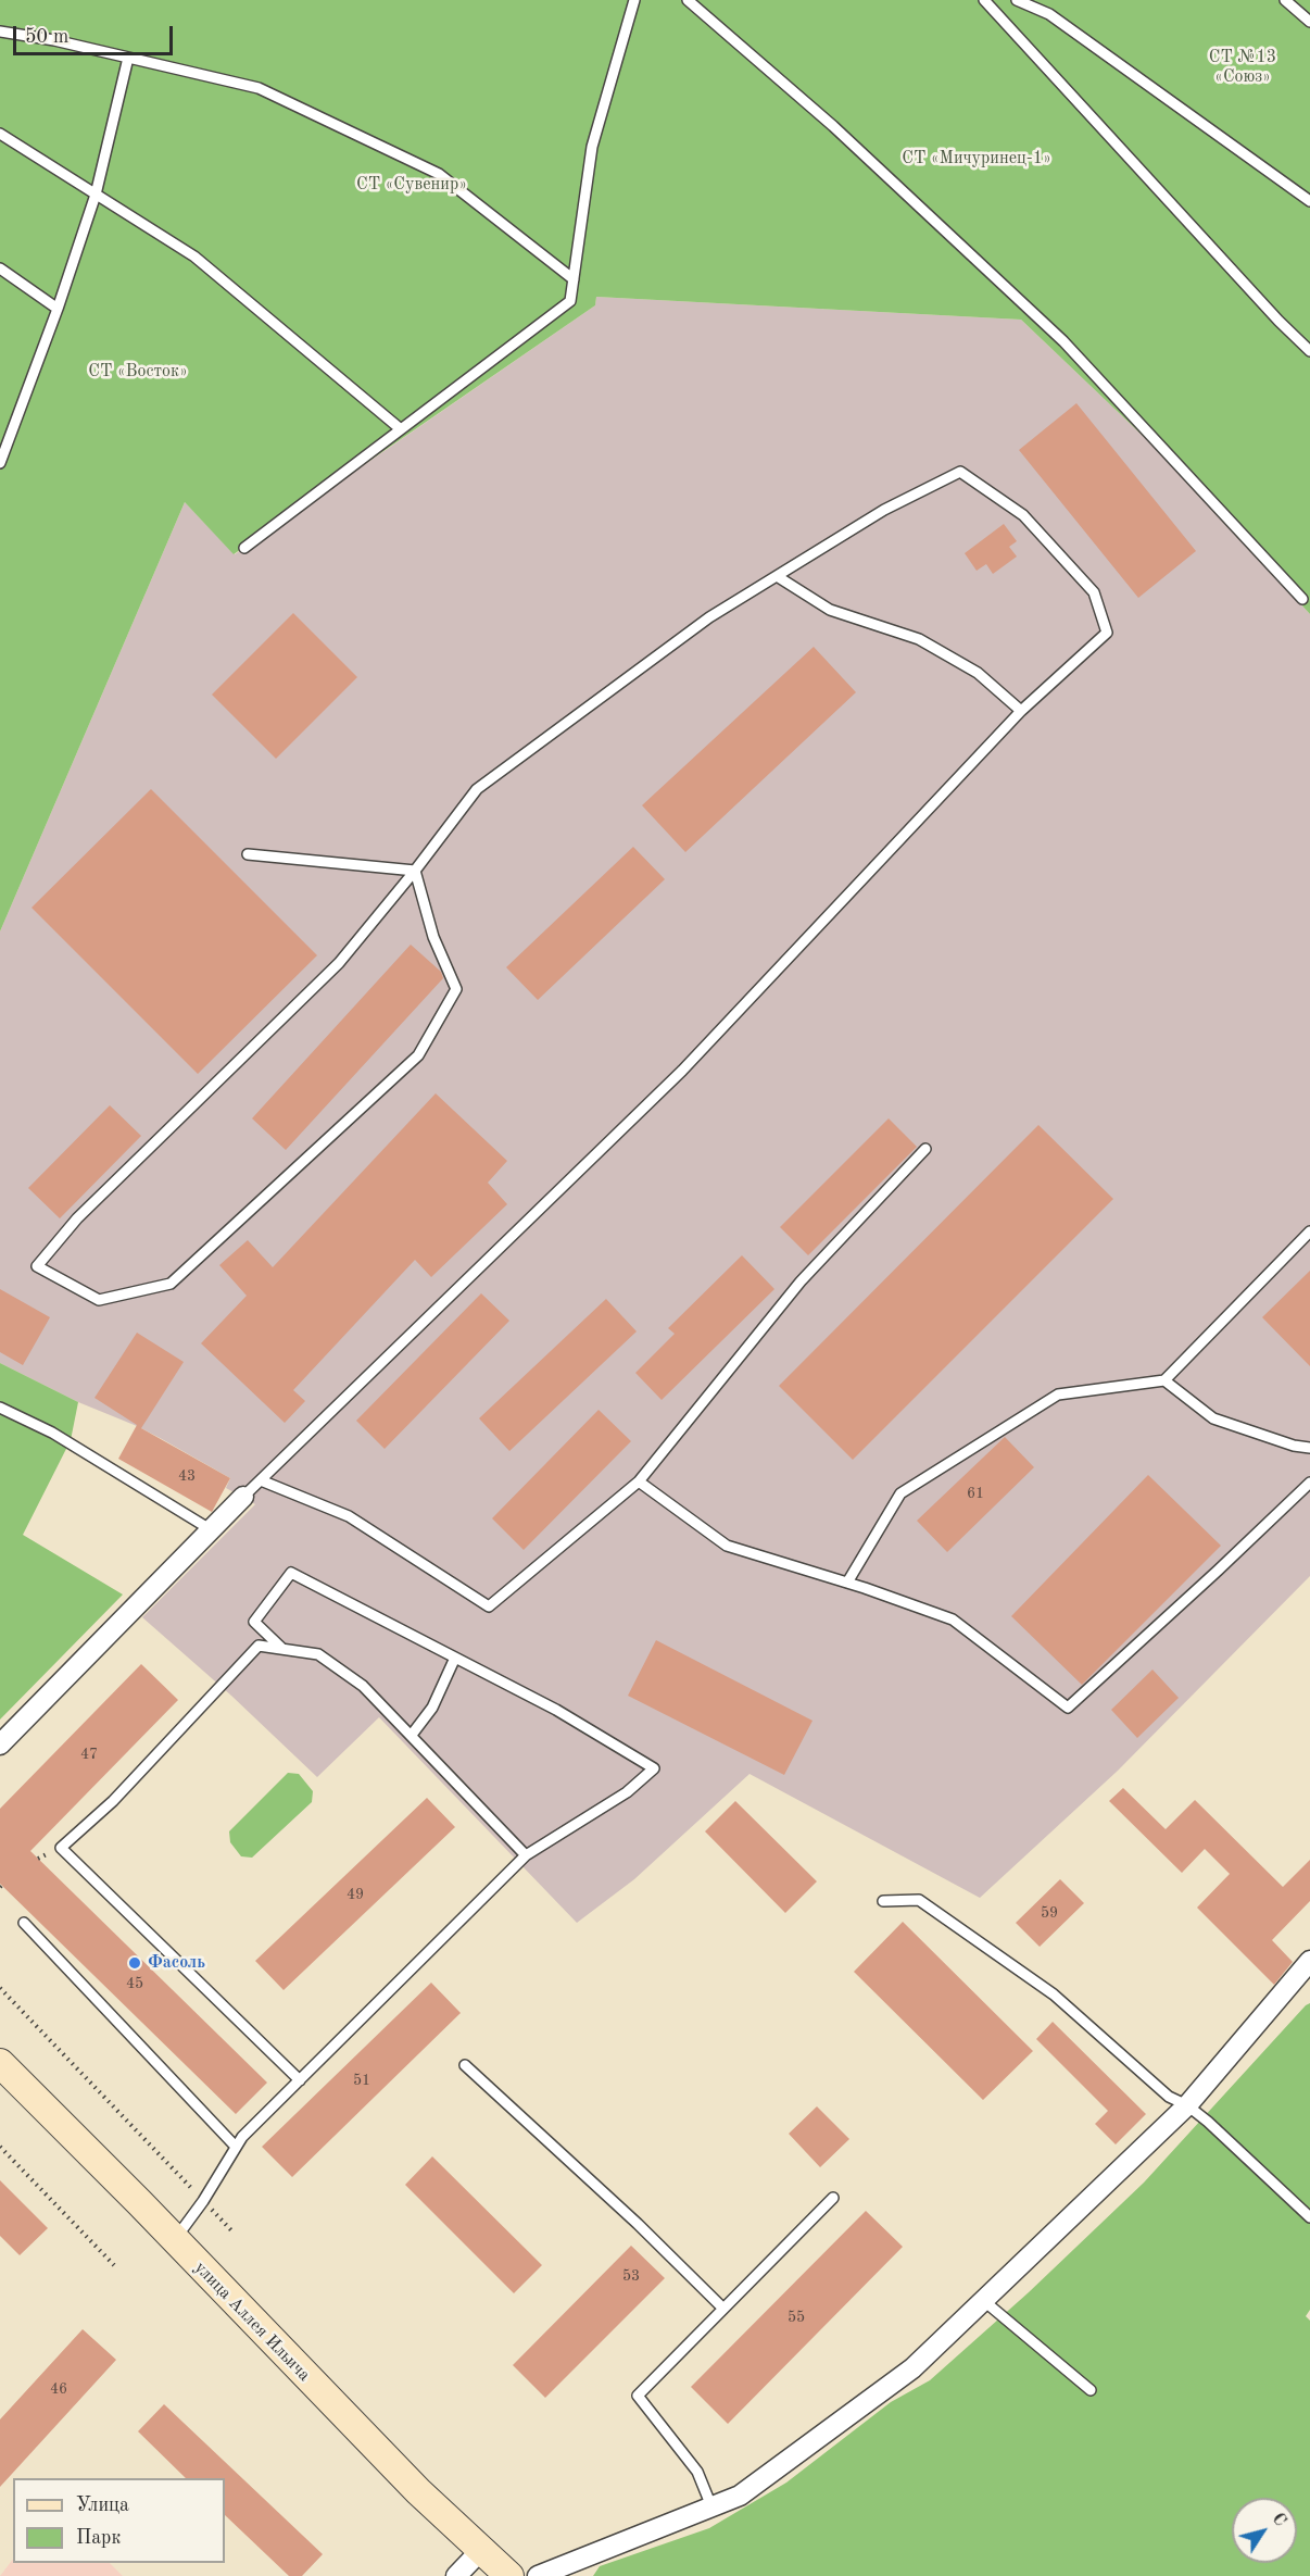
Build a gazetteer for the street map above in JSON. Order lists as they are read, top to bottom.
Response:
{
  "streets": {
    "main road": ["улица Аллея Ильича"]
  },
  "parks": [
    "СТ №13 «Союз»",
    "СТ «Мичуринец-1»",
    "СТ «Сувенир»",
    "СТ «Восток»"
  ],
  "places": ["Фасоль"],
  "house_numbers": [
    "43",
    "61",
    "47",
    "49",
    "59",
    "45",
    "51",
    "53",
    "55",
    "46"
  ],
  "legend": ["Улица", "Парк"],
  "scale_bar": "50 m",
  "north": "top right"
}
